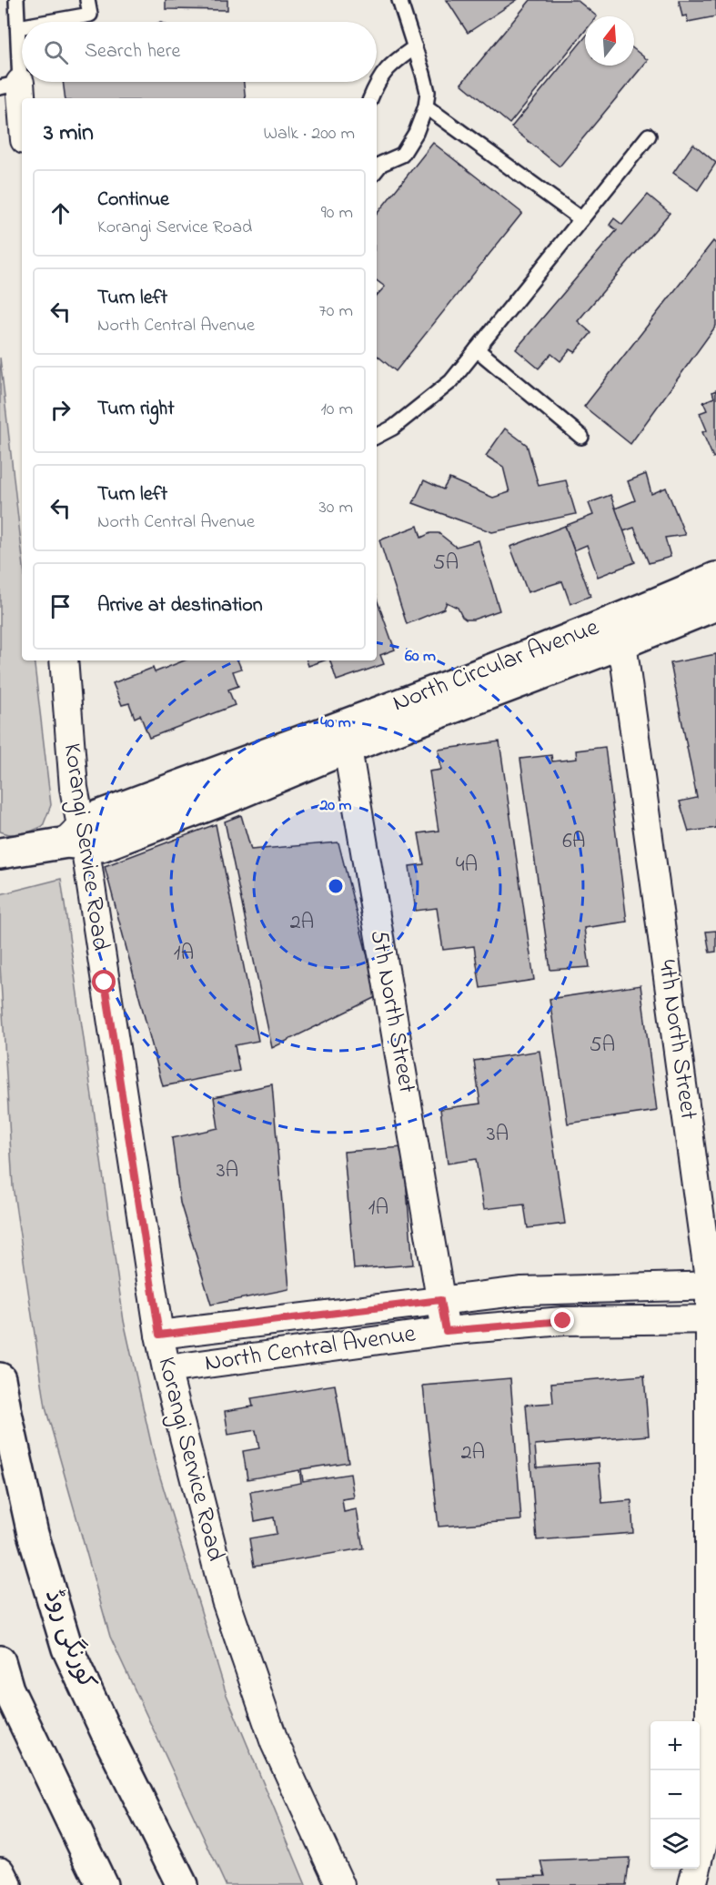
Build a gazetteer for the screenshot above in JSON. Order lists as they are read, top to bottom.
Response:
{
  "streets": {
    "street": [
      "North Circular Avenue",
      "Korangi Service Road",
      "5th North Street",
      "4th North Street",
      "North Central Avenue",
      "کورنگی روڈ"
    ]
  },
  "crossings": [
    ["North Circular Avenue", "Korangi Service Road"],
    ["North Circular Avenue", "5th North Street"],
    ["North Circular Avenue", "4th North Street"],
    ["Korangi Service Road", "North Central Avenue"],
    ["5th North Street", "North Central Avenue"],
    ["4th North Street", "North Central Avenue"]
  ],
  "house_numbers": [
    "5A",
    "6A",
    "4A",
    "2A",
    "1A",
    "5A",
    "3A",
    "3A",
    "1A",
    "2A"
  ],
  "north": "top",
  "page": {
    "search": "Search here",
    "heading": ["3 min", "Walk · 200 m"],
    "list": [
      ["Continue", "Korangi Service Road", "90 m"],
      ["Turn left", "North Central Avenue", "70 m"],
      ["Turn right", "10 m"],
      ["Turn left", "North Central Avenue", "30 m"],
      "Arrive at destination"
    ],
    "map_buttons": ["+", "−"]
  },
  "rings": ["60 m", "40 m", "20 m"]
}
